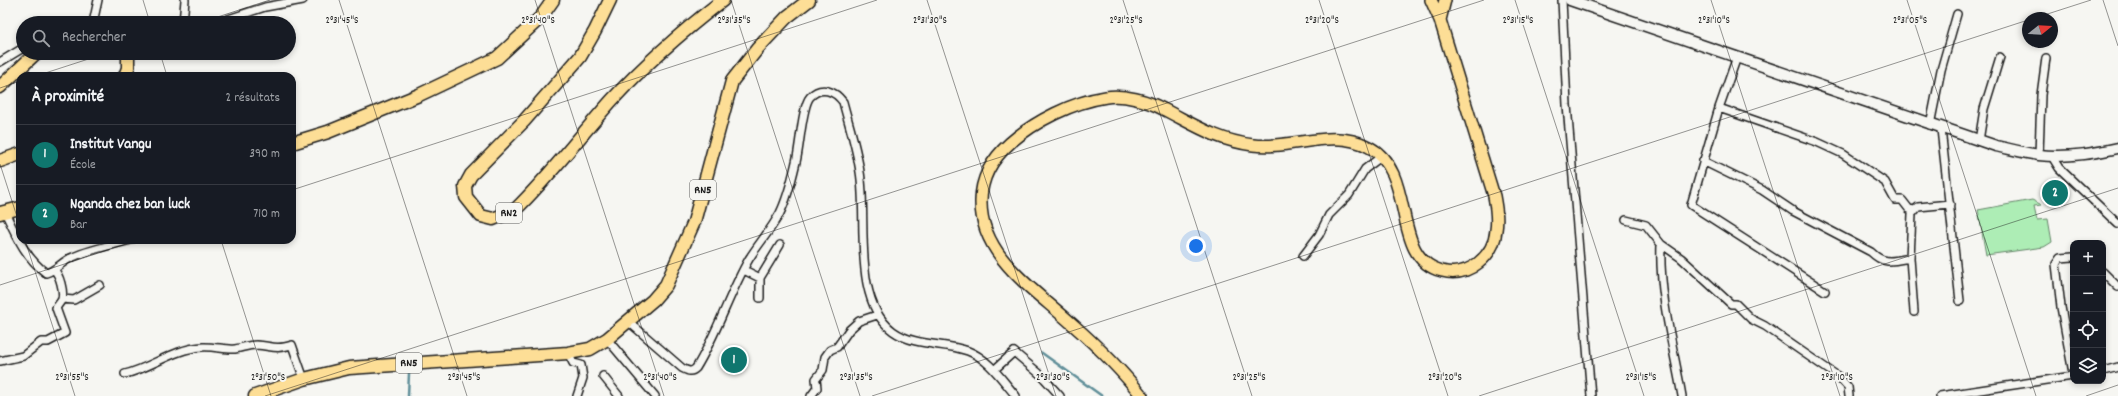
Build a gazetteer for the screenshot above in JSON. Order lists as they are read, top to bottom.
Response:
{
  "streets": {
    "highway": ["RN5", "RN2"]
  },
  "north": "right",
  "page": {
    "search": "Rechercher",
    "heading": ["À proximité", "2 résultats"],
    "list": [
      {
        "mark": "1",
        "name": "Institut Vangu",
        "note": "École",
        "value": "390 m"
      },
      {
        "mark": "2",
        "name": "Nganda chez ban luck",
        "note": "Bar",
        "value": "710 m"
      }
    ],
    "pins": ["2", "1"],
    "map_buttons": ["+", "−"]
  },
  "coordinates": [
    "2°31'45\"S",
    "2°31'40\"S",
    "2°31'35\"S",
    "2°31'30\"S",
    "2°31'25\"S",
    "2°31'20\"S",
    "2°31'15\"S",
    "2°31'10\"S",
    "2°31'05\"S",
    "2°31'55\"S",
    "2°31'50\"S"
  ]
}
